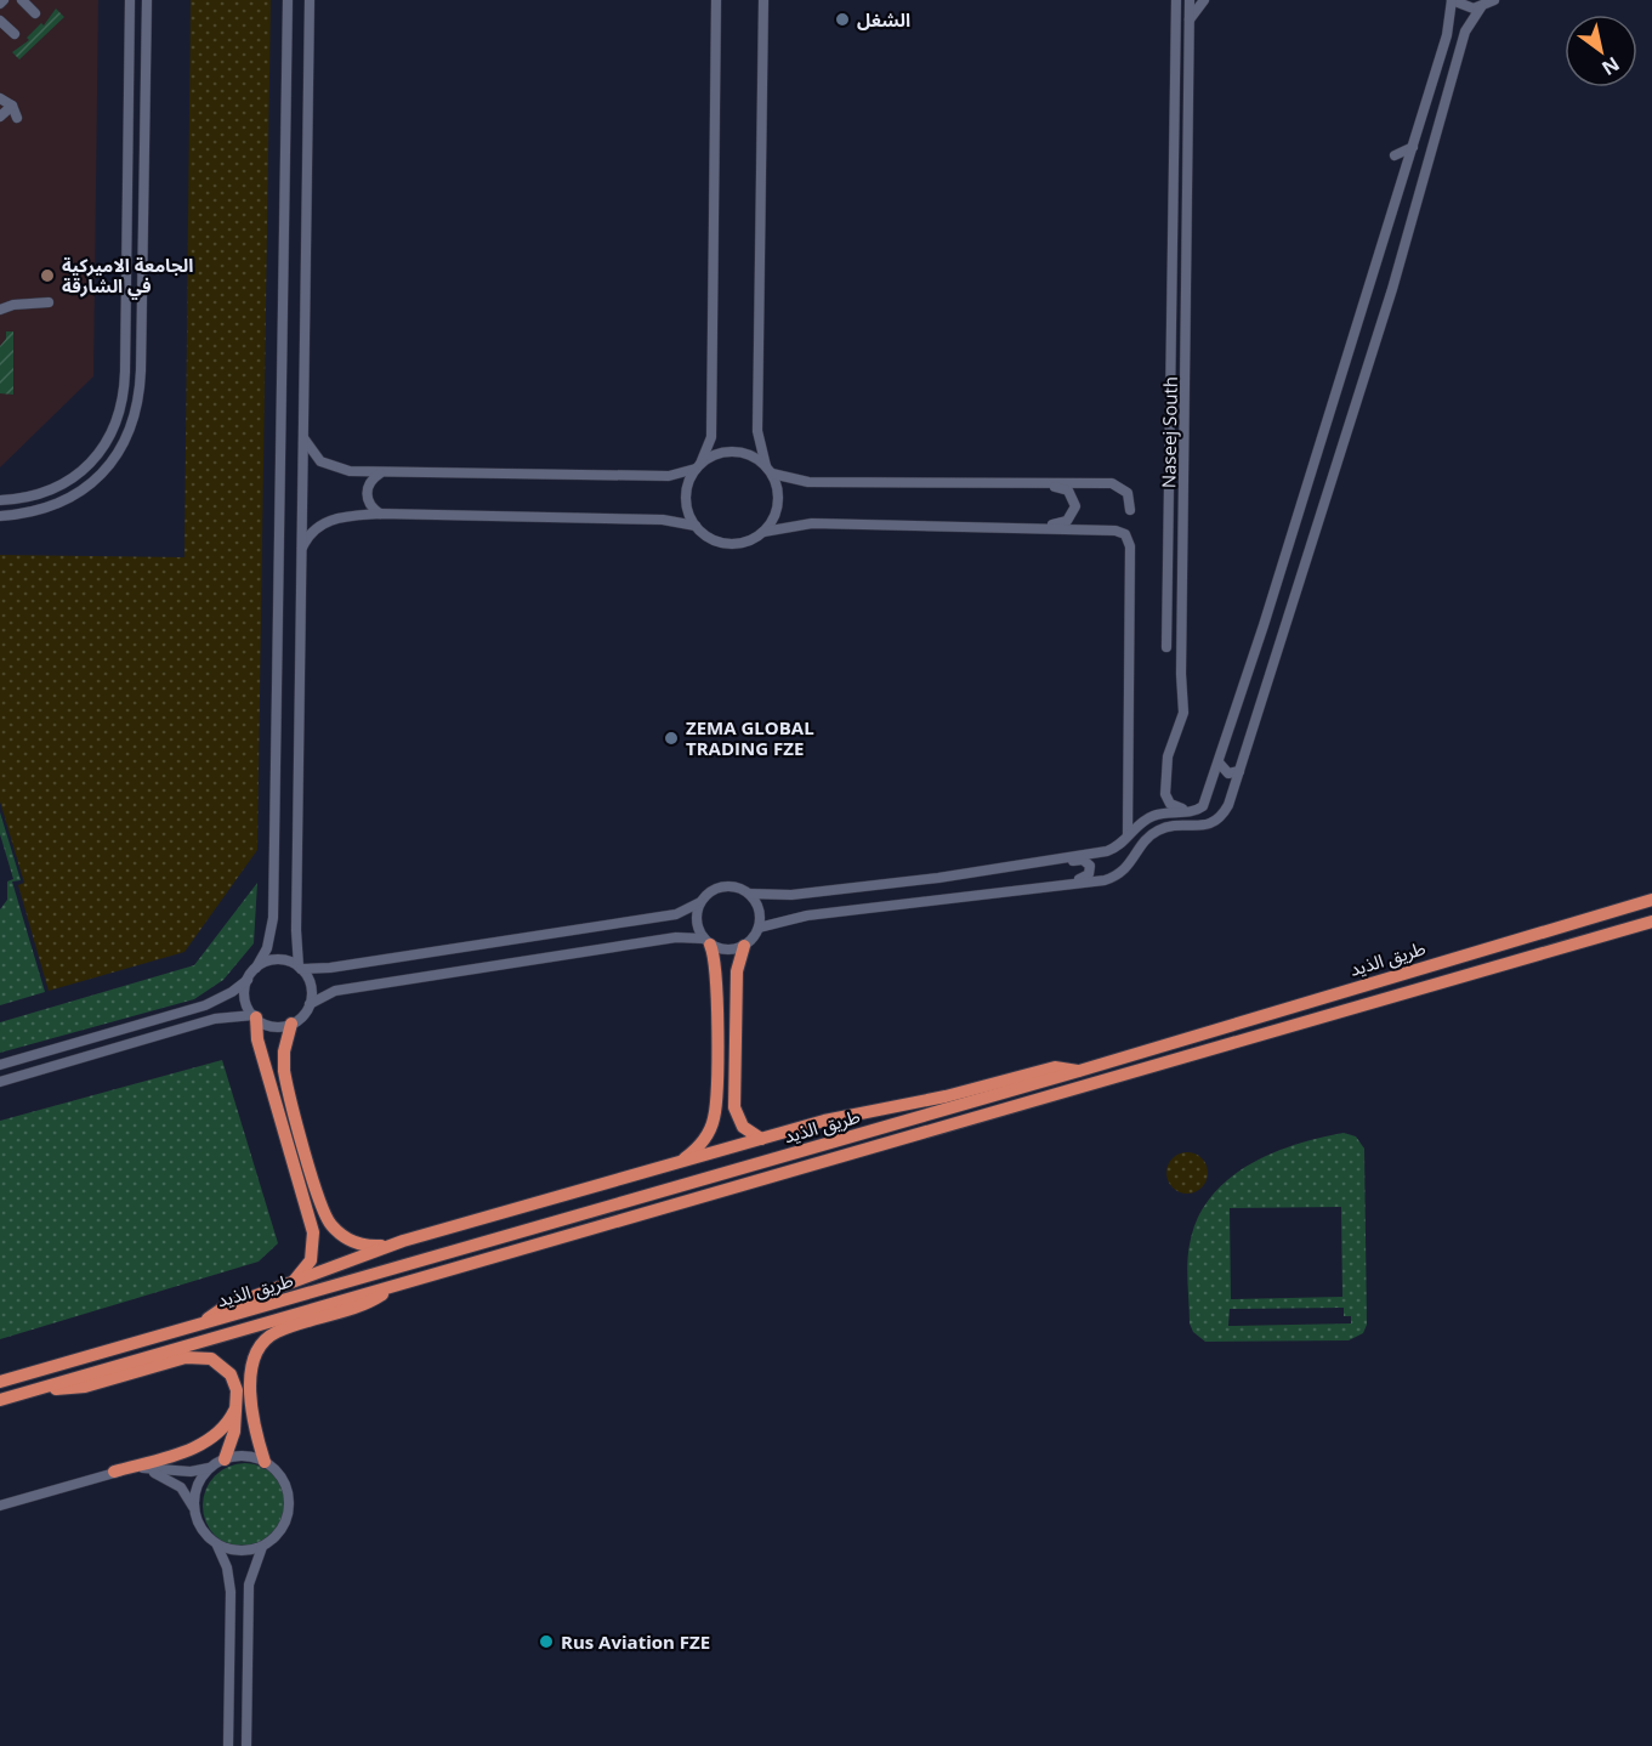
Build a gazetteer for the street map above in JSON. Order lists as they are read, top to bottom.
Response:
{
  "streets": {
    "highway": ["طريق الذيد"],
    "street": ["Naseej South"]
  },
  "places": [
    "الشغل",
    "الجامعة الاميركية في الشارقة",
    "ZEMA GLOBAL TRADING FZE",
    "Rus Aviation FZE"
  ],
  "north": "bottom right"
}
